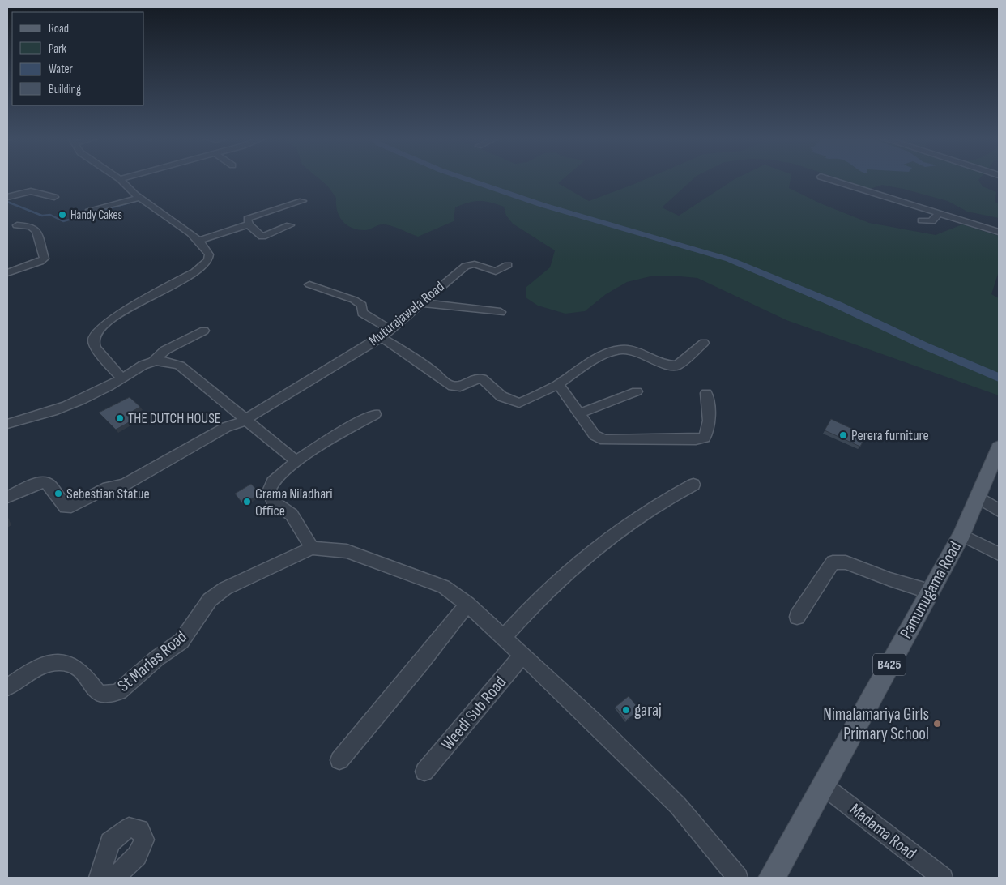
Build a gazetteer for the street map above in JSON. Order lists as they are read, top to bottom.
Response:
{
  "streets": {
    "main road": ["Pamunugama Road", "B425"],
    "street": [
      "Muturajawela Road",
      "St Maries Road",
      "Weedi Sub Road",
      "Madama Road"
    ]
  },
  "crossings": [
    ["Pamunugama Road", "Madama Road"]
  ],
  "places": [
    "Handy Cakes",
    "THE DUTCH HOUSE",
    "Perera furniture",
    "Sebestian Statue",
    "Grama Niladhari Office",
    "garaj",
    "Nimalamariya Girls Primary School"
  ],
  "legend": [
    "Road",
    "Park",
    "Water",
    "Building"
  ]
}
